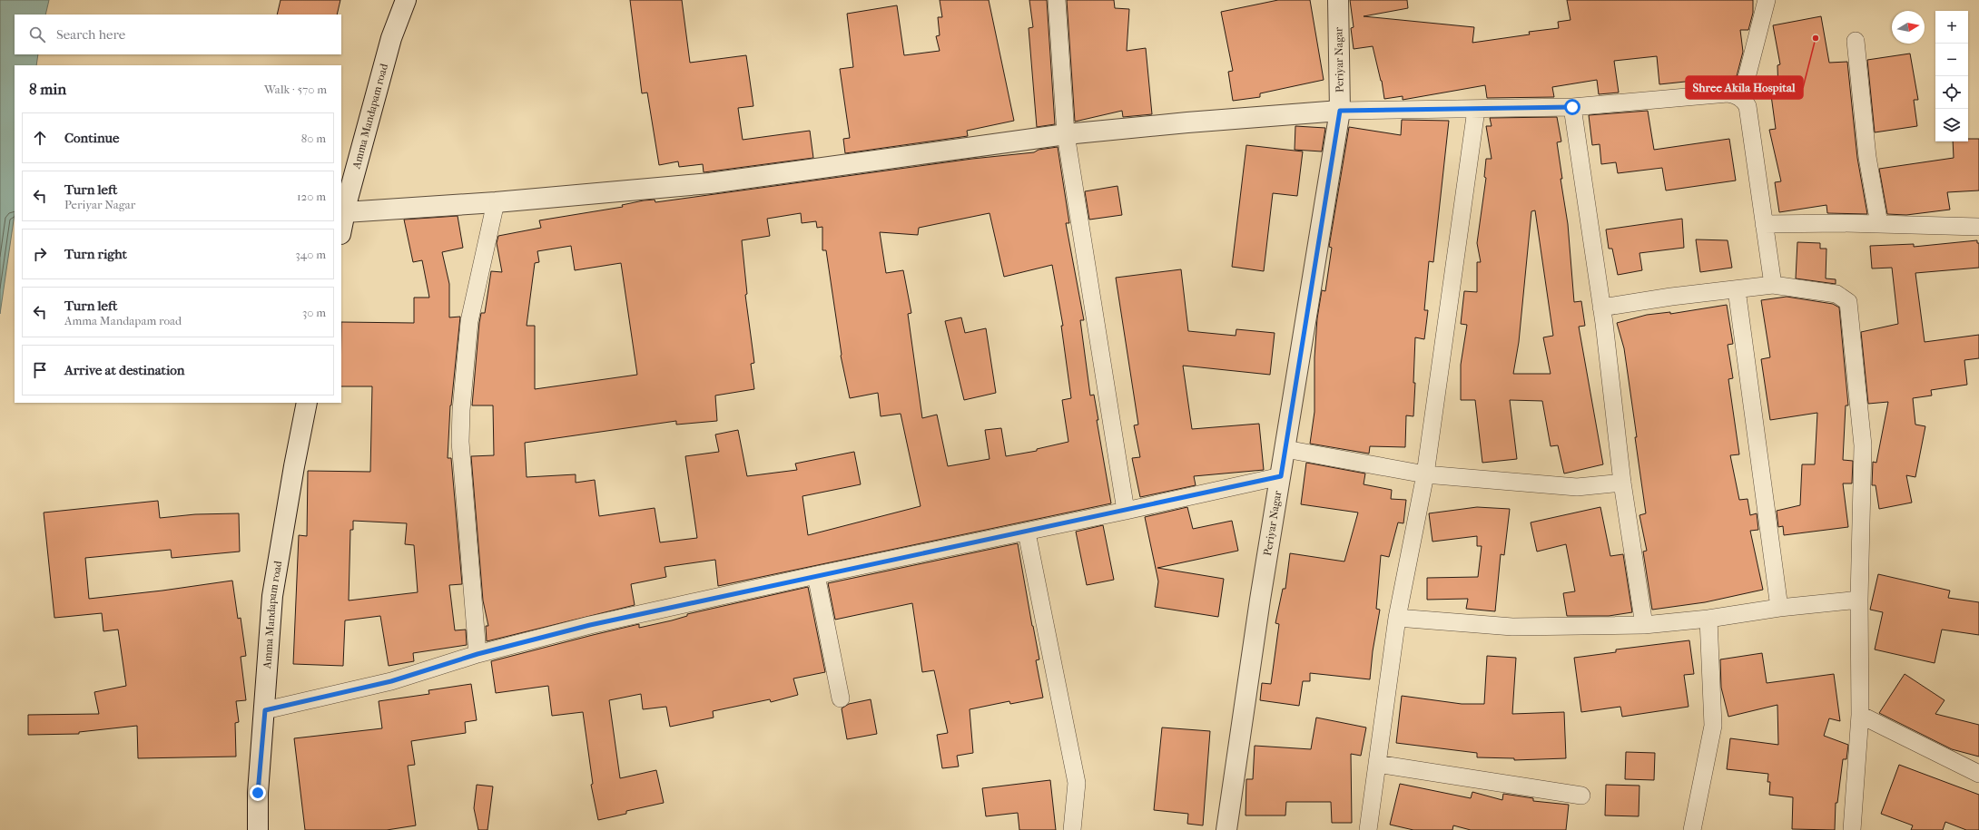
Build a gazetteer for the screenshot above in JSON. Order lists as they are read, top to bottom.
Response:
{
  "streets": {
    "street": ["Periyar Nagar", "Amma Mandapam road"]
  },
  "places": ["Shree Akila Hospital"],
  "north": "right",
  "page": {
    "map_buttons": ["+", "−"],
    "search": "Search here",
    "heading": ["8 min", "Walk · 570 m"],
    "list": [
      ["Continue", "80 m"],
      ["Turn left", "Periyar Nagar", "120 m"],
      ["Turn right", "340 m"],
      ["Turn left", "Amma Mandapam road", "30 m"],
      "Arrive at destination"
    ]
  }
}
